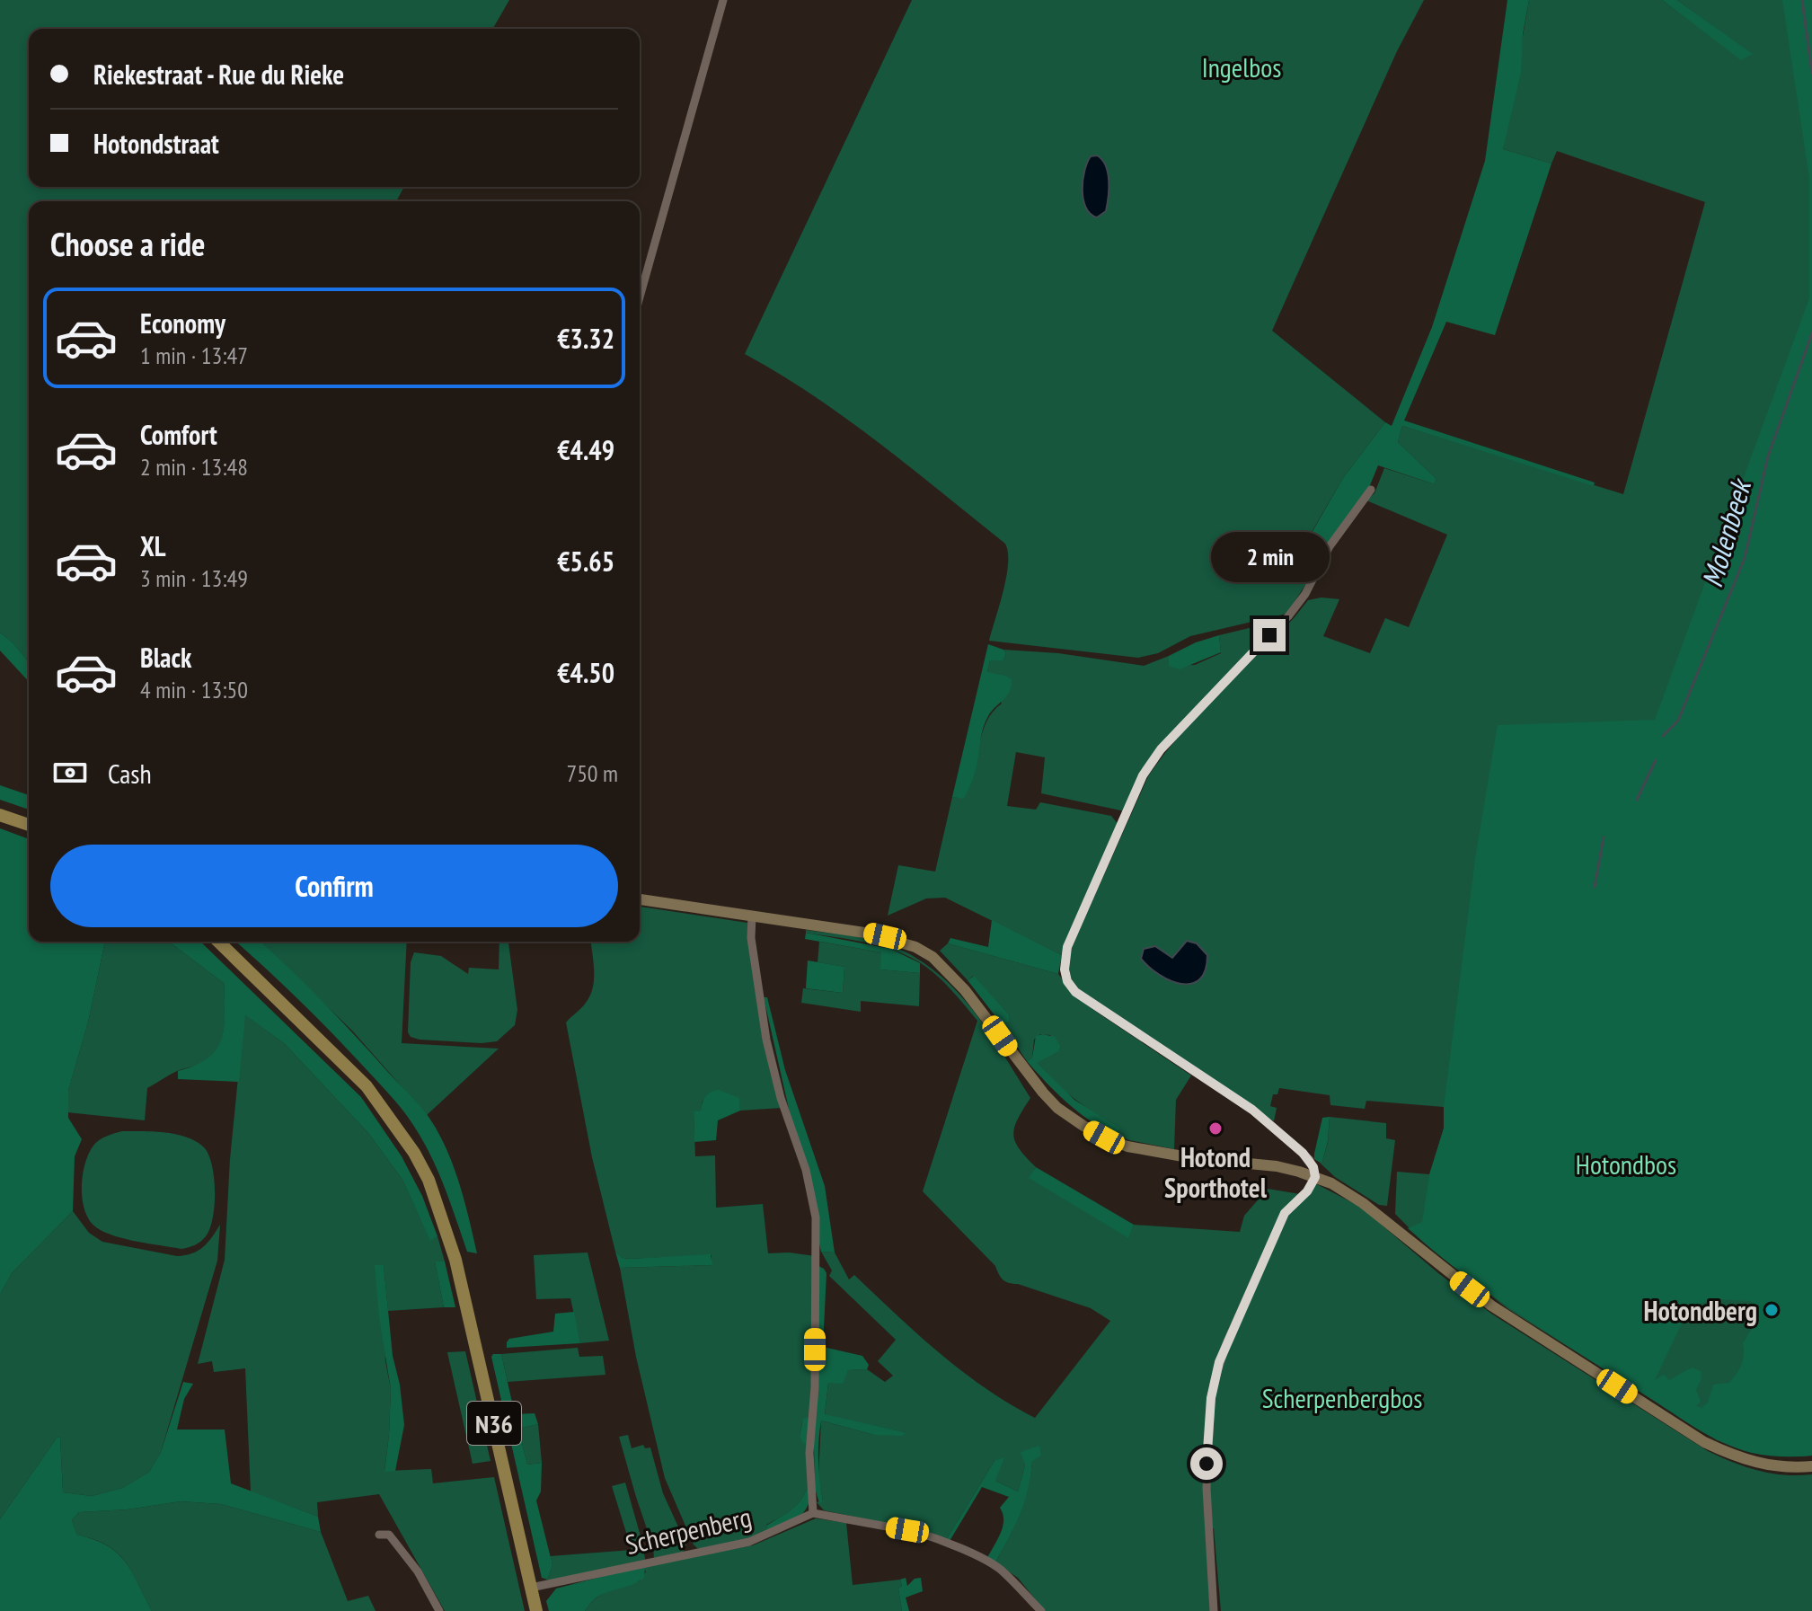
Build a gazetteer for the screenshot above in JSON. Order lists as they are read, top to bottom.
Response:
{
  "streets": {
    "main road": ["N36"],
    "street": ["Scherpenberg"]
  },
  "crossings": [
    ["N36", "Scherpenberg"]
  ],
  "water": ["Molenbeek"],
  "parks": ["Ingelbos", "Hotondbos", "Scherpenbergbos"],
  "places": ["Hotond Sporthotel", "Hotondberg"],
  "page": {
    "banner": ["Riekestraat - Rue du Rieke", "Hotondstraat"],
    "heading": "Choose a ride",
    "list": [
      {
        "name": "Economy",
        "note": "1 min · 13:47",
        "value": "€3.32"
      },
      {
        "name": "Comfort",
        "note": "2 min · 13:48",
        "value": "€4.49"
      },
      {
        "name": "XL",
        "note": "3 min · 13:49",
        "value": "€5.65"
      },
      {
        "name": "Black",
        "note": "4 min · 13:50",
        "value": "€4.50"
      }
    ],
    "bubble": "2 min",
    "pay": ["Cash", "750 m"],
    "buttons": "Confirm"
  }
}
